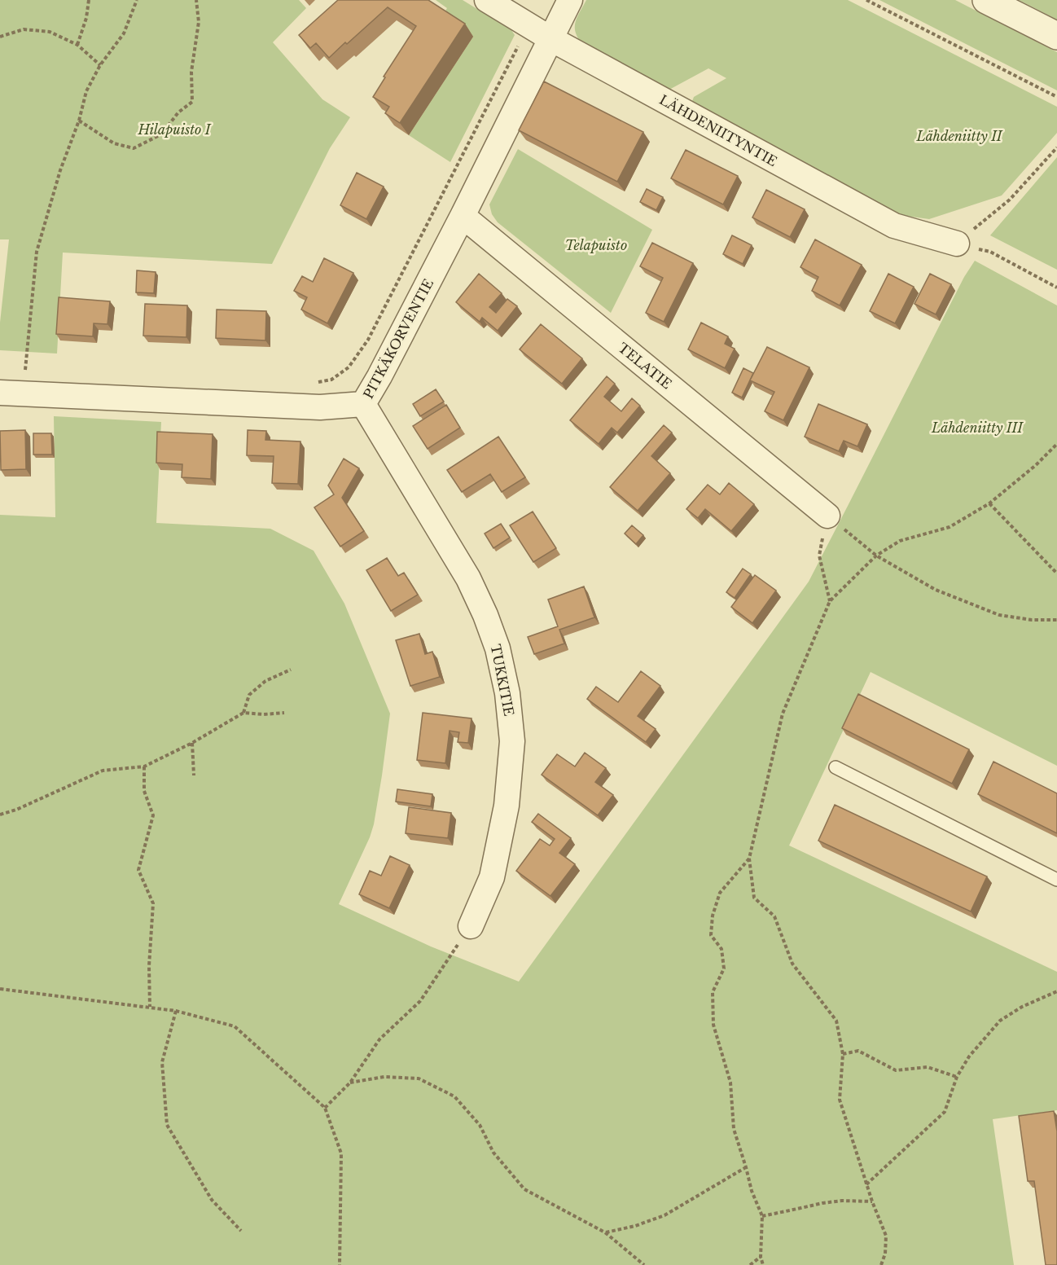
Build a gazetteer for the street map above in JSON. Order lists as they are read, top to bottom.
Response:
{
  "streets": {
    "street": [
      "LÄHDENIITYNTIE",
      "PITKÄKORVENTIE",
      "TELATIE",
      "TUKKITIE"
    ]
  },
  "crossings": [
    ["LÄHDENIITYNTIE", "PITKÄKORVENTIE"],
    ["PITKÄKORVENTIE", "TELATIE"],
    ["PITKÄKORVENTIE", "TUKKITIE"]
  ],
  "parks": [
    "Hilapuisto I",
    "Lähdeniitty II",
    "Telapuisto",
    "Lähdeniitty III"
  ]
}
